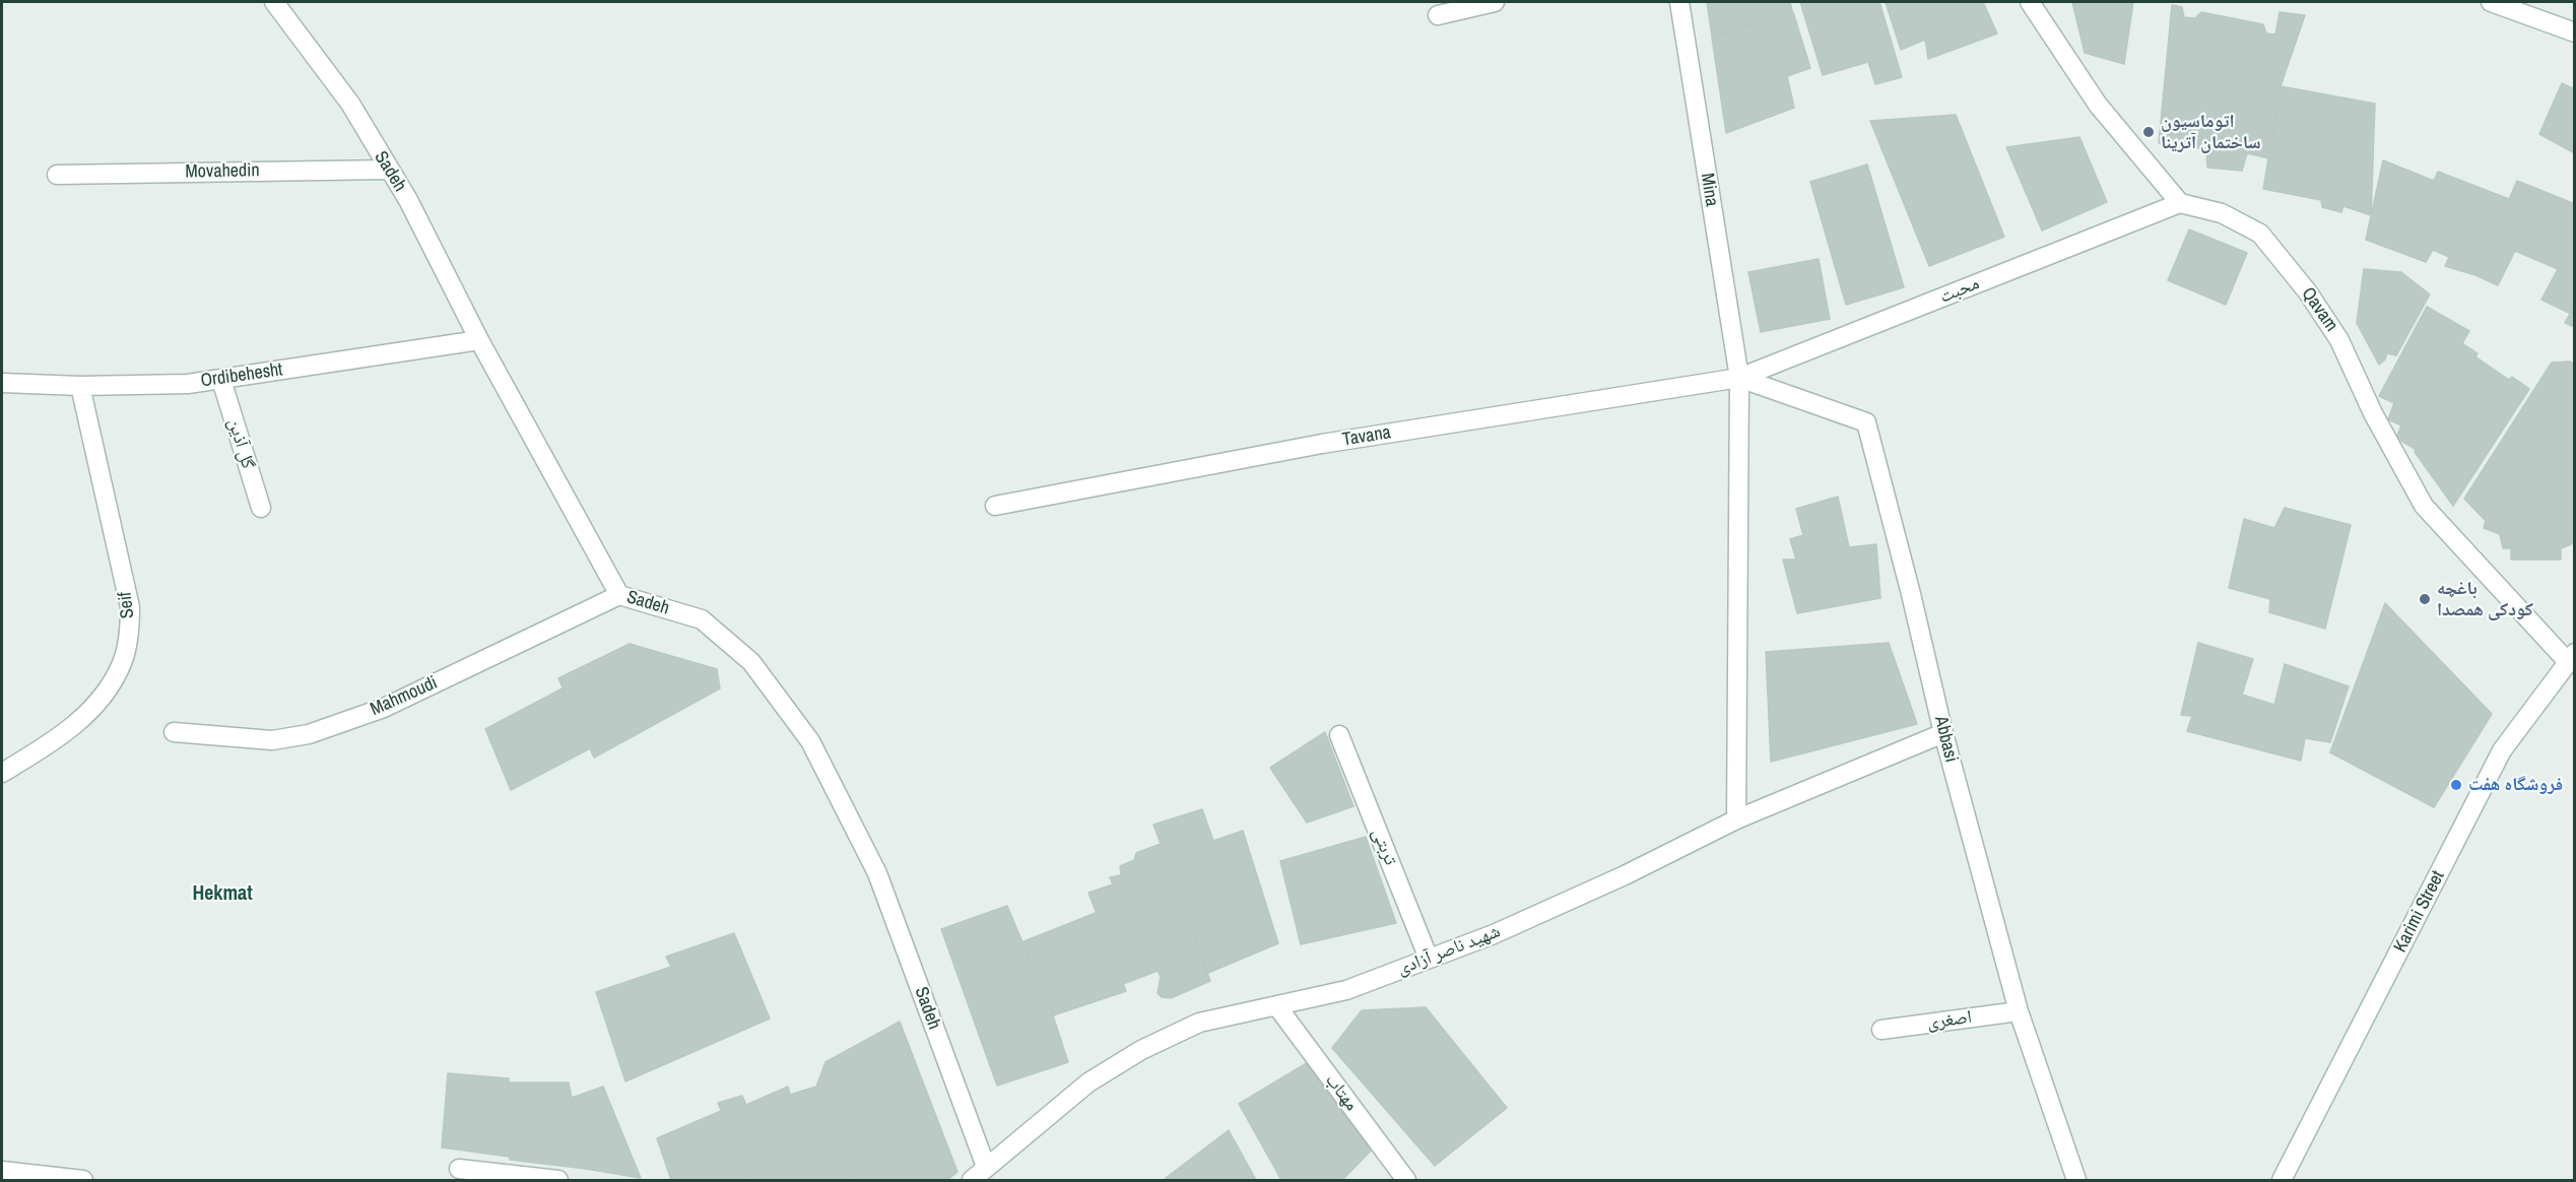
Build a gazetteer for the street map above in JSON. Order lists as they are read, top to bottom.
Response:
{
  "streets": {
    "street": [
      "Movahedin",
      "Sadeh",
      "Mina",
      "محبت",
      "Qavam",
      "Ordibehesht",
      "Tavana",
      "گل آذین",
      "Seif",
      "Mahmoudi",
      "Abbasi",
      "تربتی",
      "Karimi Street",
      "شهید ناصر آزادی",
      "اصغری",
      "مهتاب"
    ]
  },
  "crossings": [
    ["Movahedin", "Sadeh"],
    ["Sadeh", "Ordibehesht"],
    ["Sadeh", "Mahmoudi"],
    ["Sadeh", "شهید ناصر آزادی"],
    ["Mina", "محبت"],
    ["Mina", "Tavana"],
    ["Mina", "Abbasi"],
    ["Mina", "شهید ناصر آزادی"],
    ["محبت", "Qavam"],
    ["محبت", "Tavana"],
    ["محبت", "Abbasi"],
    ["Qavam", "Karimi Street"],
    ["Ordibehesht", "گل آذین"],
    ["Ordibehesht", "Seif"],
    ["Tavana", "Abbasi"],
    ["Abbasi", "شهید ناصر آزادی"],
    ["Abbasi", "اصغری"],
    ["تربتی", "شهید ناصر آزادی"],
    ["شهید ناصر آزادی", "مهتاب"]
  ],
  "districts": ["Hekmat"],
  "places": ["اتوماسیون ساختمان آترینا", "باغچه کودکی همصدا", "فروشگاه هفت"]
}
